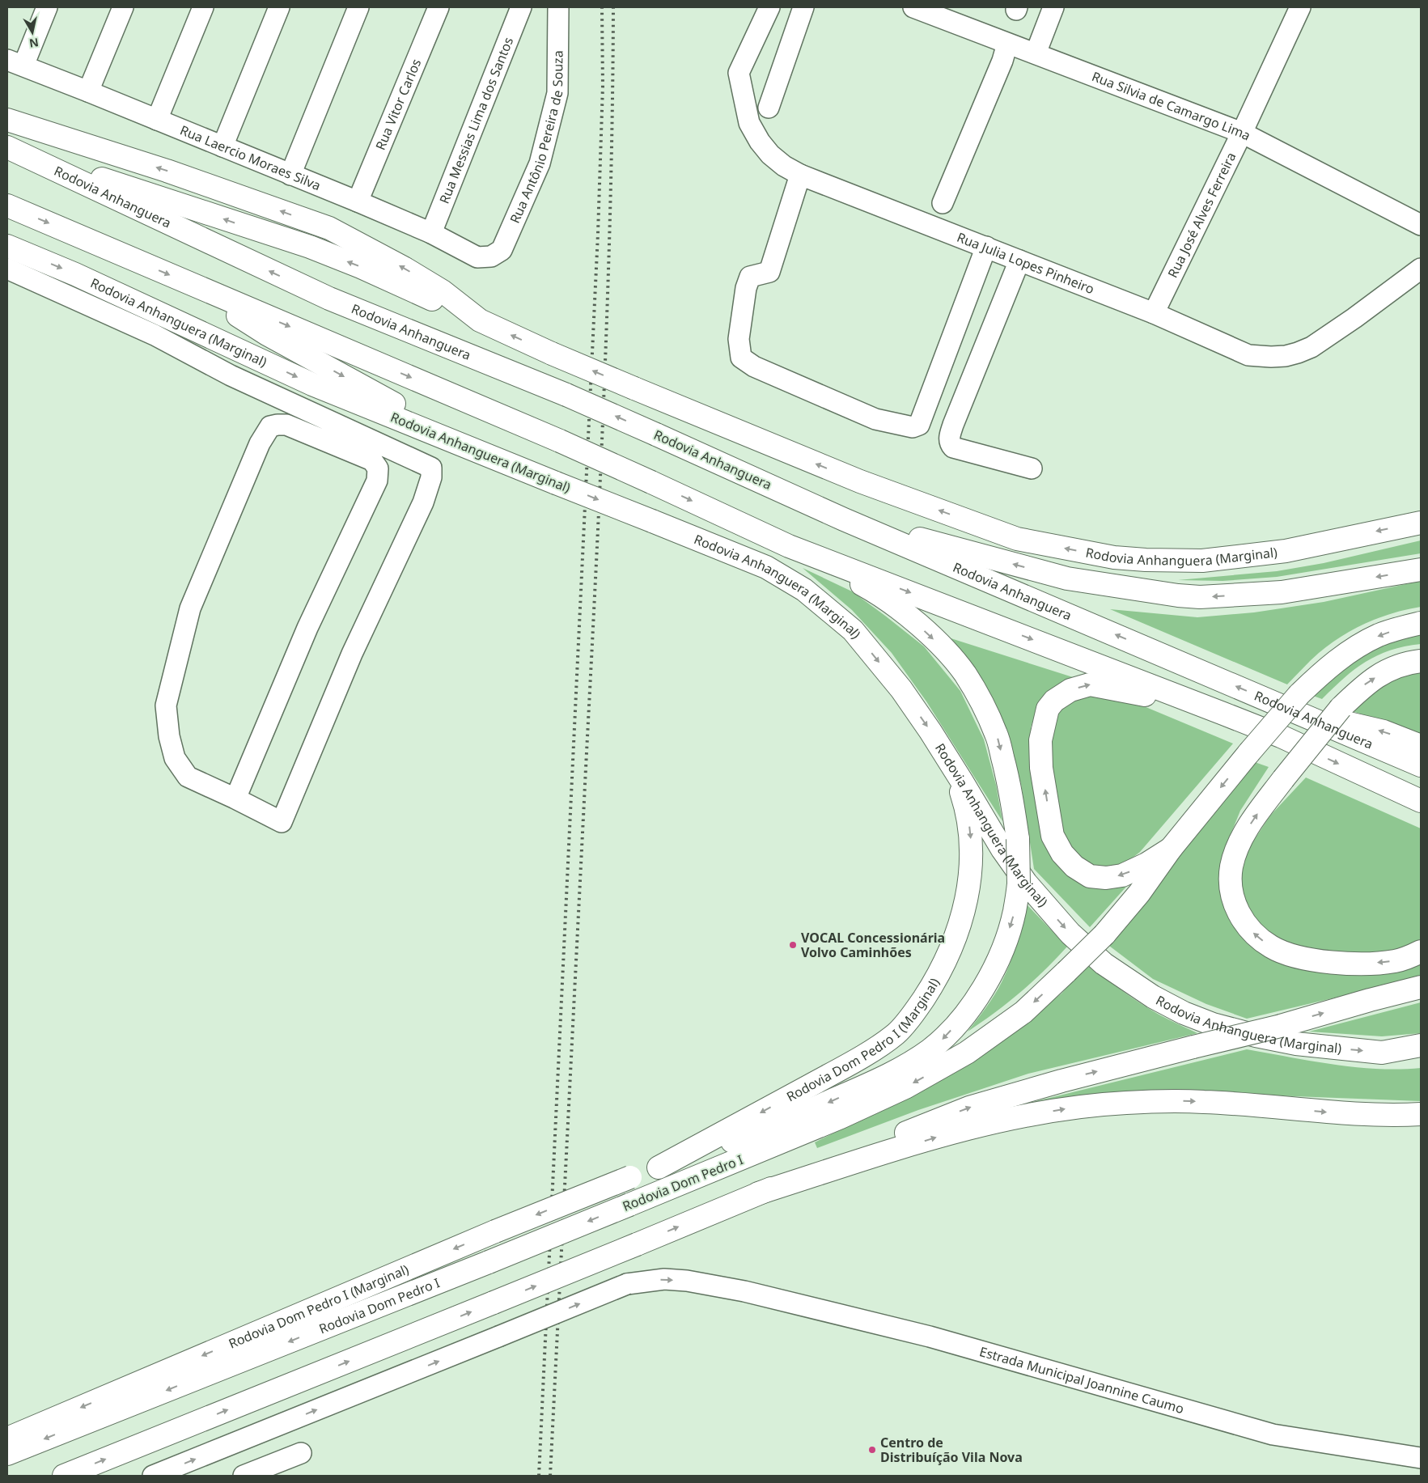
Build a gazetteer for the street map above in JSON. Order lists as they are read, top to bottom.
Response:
{
  "streets": {
    "highway": [
      "Rodovia Anhanguera",
      "Rodovia Anhanguera (Marginal)",
      "Rodovia Dom Pedro I (Marginal)",
      "Rodovia Dom Pedro I"
    ],
    "street": [
      "Rua Vitor Carlos",
      "Rua Silvia de Camargo Lima",
      "Rua Messias Lima dos Santos",
      "Rua Antônio Pereira de Souza",
      "Rua Laercio Moraes Silva",
      "Rua José Alves Ferreira",
      "Rua Julia Lopes Pinheiro",
      "Estrada Municipal Joannine Caumo"
    ]
  },
  "crossings": [
    ["Rua Vitor Carlos", "Rua Laercio Moraes Silva"],
    ["Rua Silvia de Camargo Lima", "Rua José Alves Ferreira"],
    ["Rua Messias Lima dos Santos", "Rua Laercio Moraes Silva"],
    ["Rua Antônio Pereira de Souza", "Rua Laercio Moraes Silva"],
    ["Rua José Alves Ferreira", "Rua Julia Lopes Pinheiro"],
    ["Rodovia Anhanguera (Marginal)", "Rodovia Dom Pedro I (Marginal)"]
  ],
  "one_way": ["Estrada Municipal Joannine Caumo"],
  "places": ["VOCAL Concessionária Volvo Caminhões", "Centro de Distribuíção Vila Nova"],
  "north": "bottom"
}
